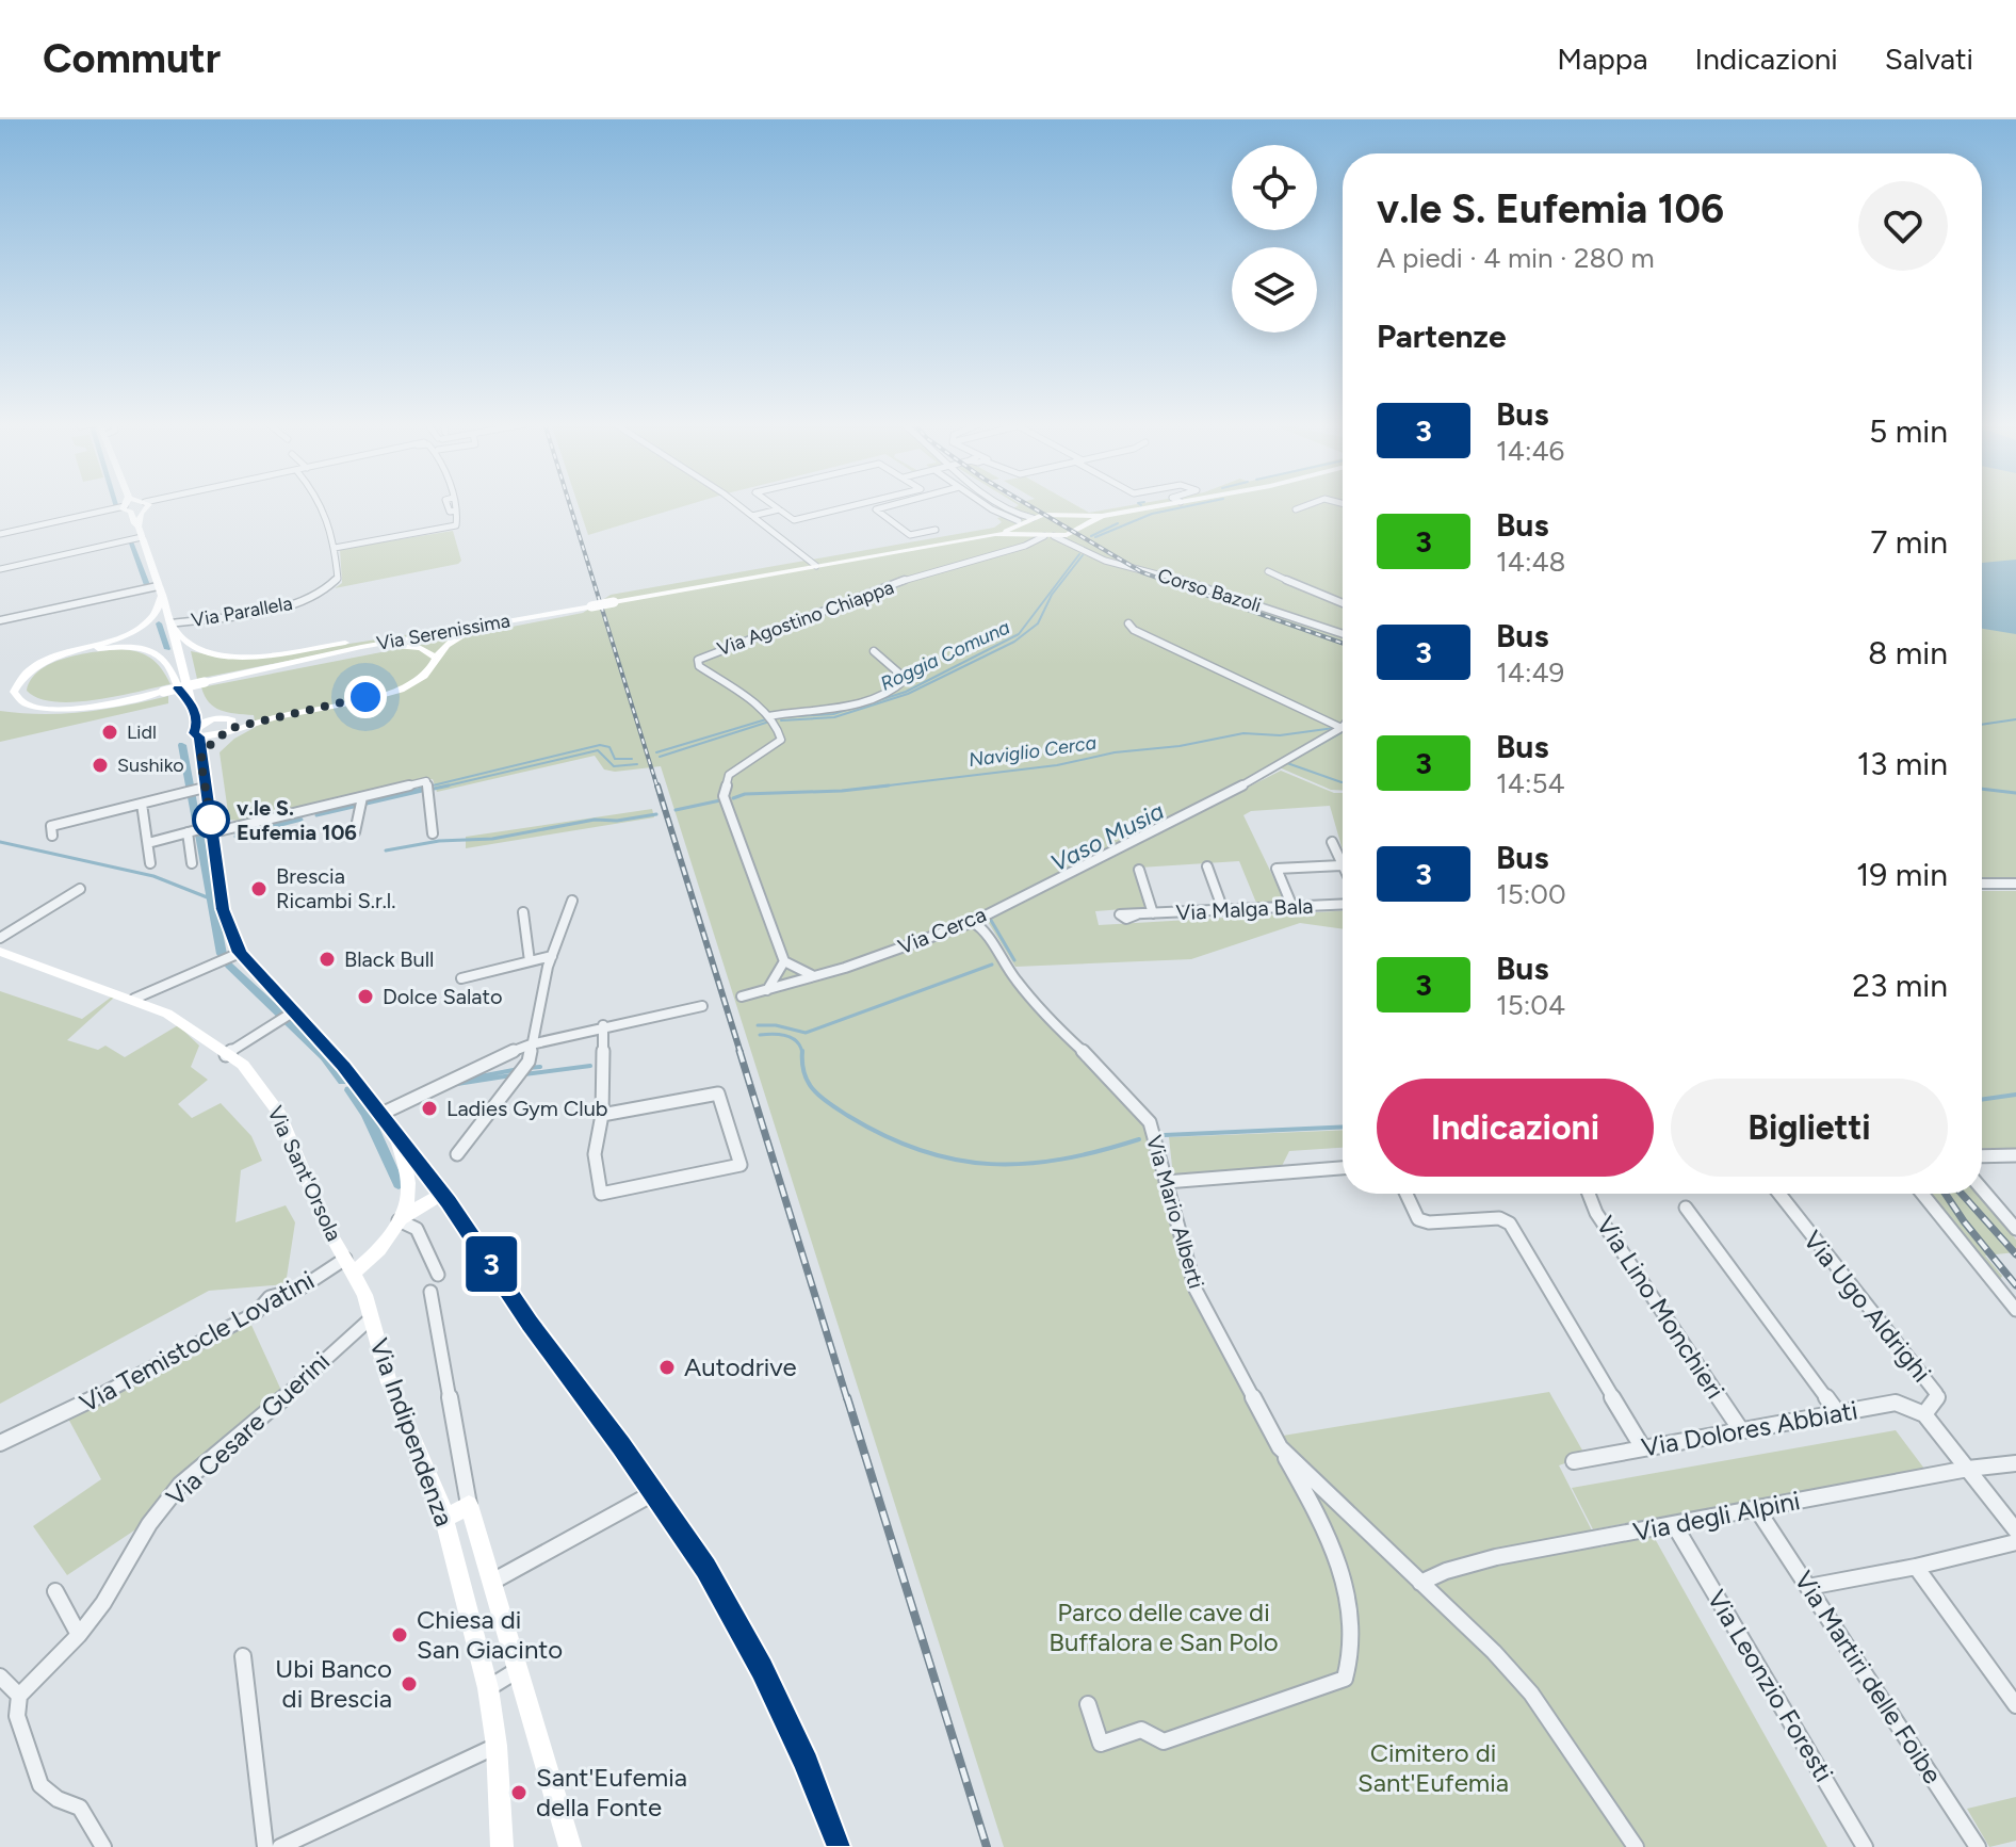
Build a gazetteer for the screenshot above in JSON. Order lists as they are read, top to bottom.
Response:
{
  "streets": {
    "main road": ["Via Serenissima", "Via Sant'Orsola", "Via Indipendenza"],
    "street": [
      "Corso Bazoli",
      "Via Parallela",
      "Via Agostino Chiappa",
      "Via Malga Bala",
      "Via Cerca",
      "Via Mario Alberti",
      "Via Ugo Aldrighi",
      "Via Lino Monchieri",
      "Via Temistocle Lovatini",
      "Via Cesare Guerini",
      "Via Dolores Abbiati",
      "Via degli Alpini",
      "Via Martiri delle Foibe",
      "Via Leonzio Foresti"
    ]
  },
  "crossings": [
    ["Corso Bazoli", "Via Serenissima"],
    ["Via Agostino Chiappa", "Via Serenissima"],
    ["Via Cerca", "Via Mario Alberti"],
    ["Via Sant'Orsola", "Via Temistocle Lovatini"],
    ["Via Sant'Orsola", "Via Indipendenza"],
    ["Via Mario Alberti", "Via degli Alpini"],
    ["Via Ugo Aldrighi", "Via Dolores Abbiati"],
    ["Via Ugo Aldrighi", "Via degli Alpini"],
    ["Via Lino Monchieri", "Via Dolores Abbiati"],
    ["Via Temistocle Lovatini", "Via Indipendenza"],
    ["Via Cesare Guerini", "Via Indipendenza"],
    ["Via degli Alpini", "Via Martiri delle Foibe"],
    ["Via degli Alpini", "Via Leonzio Foresti"]
  ],
  "water": ["Roggia Comuna", "Naviglio Cerca", "Vaso Musia"],
  "parks": ["Parco delle cave di Buffalora e San Polo", "Cimitero di Sant'Eufemia"],
  "places": [
    "Lidl",
    "Sushiko",
    "v.le S. Eufemia 106",
    "Brescia Ricambi S.r.l.",
    "Black Bull",
    "Dolce Salato",
    "Ladies Gym Club",
    "Autodrive",
    "Chiesa di San Giacinto",
    "Ubi Banco di Brescia",
    "Sant'Eufemia della Fonte"
  ],
  "lines": ["bus line 3"],
  "page": {
    "header": "Commutr",
    "nav": ["Mappa", "Indicazioni", "Salvati"],
    "on_map": "3",
    "heading": [
      ["v.le S. Eufemia 106", "A piedi · 4 min · 280 m"],
      "Partenze"
    ],
    "list": [
      {
        "mark": "3",
        "name": "Bus",
        "note": "14:46",
        "value": "5 min"
      },
      {
        "mark": "3",
        "name": "Bus",
        "note": "14:48",
        "value": "7 min"
      },
      {
        "mark": "3",
        "name": "Bus",
        "note": "14:49",
        "value": "8 min"
      },
      {
        "mark": "3",
        "name": "Bus",
        "note": "14:54",
        "value": "13 min"
      },
      {
        "mark": "3",
        "name": "Bus",
        "note": "15:00",
        "value": "19 min"
      },
      {
        "mark": "3",
        "name": "Bus",
        "note": "15:04",
        "value": "23 min"
      }
    ],
    "buttons": ["Indicazioni", "Biglietti"]
  }
}
